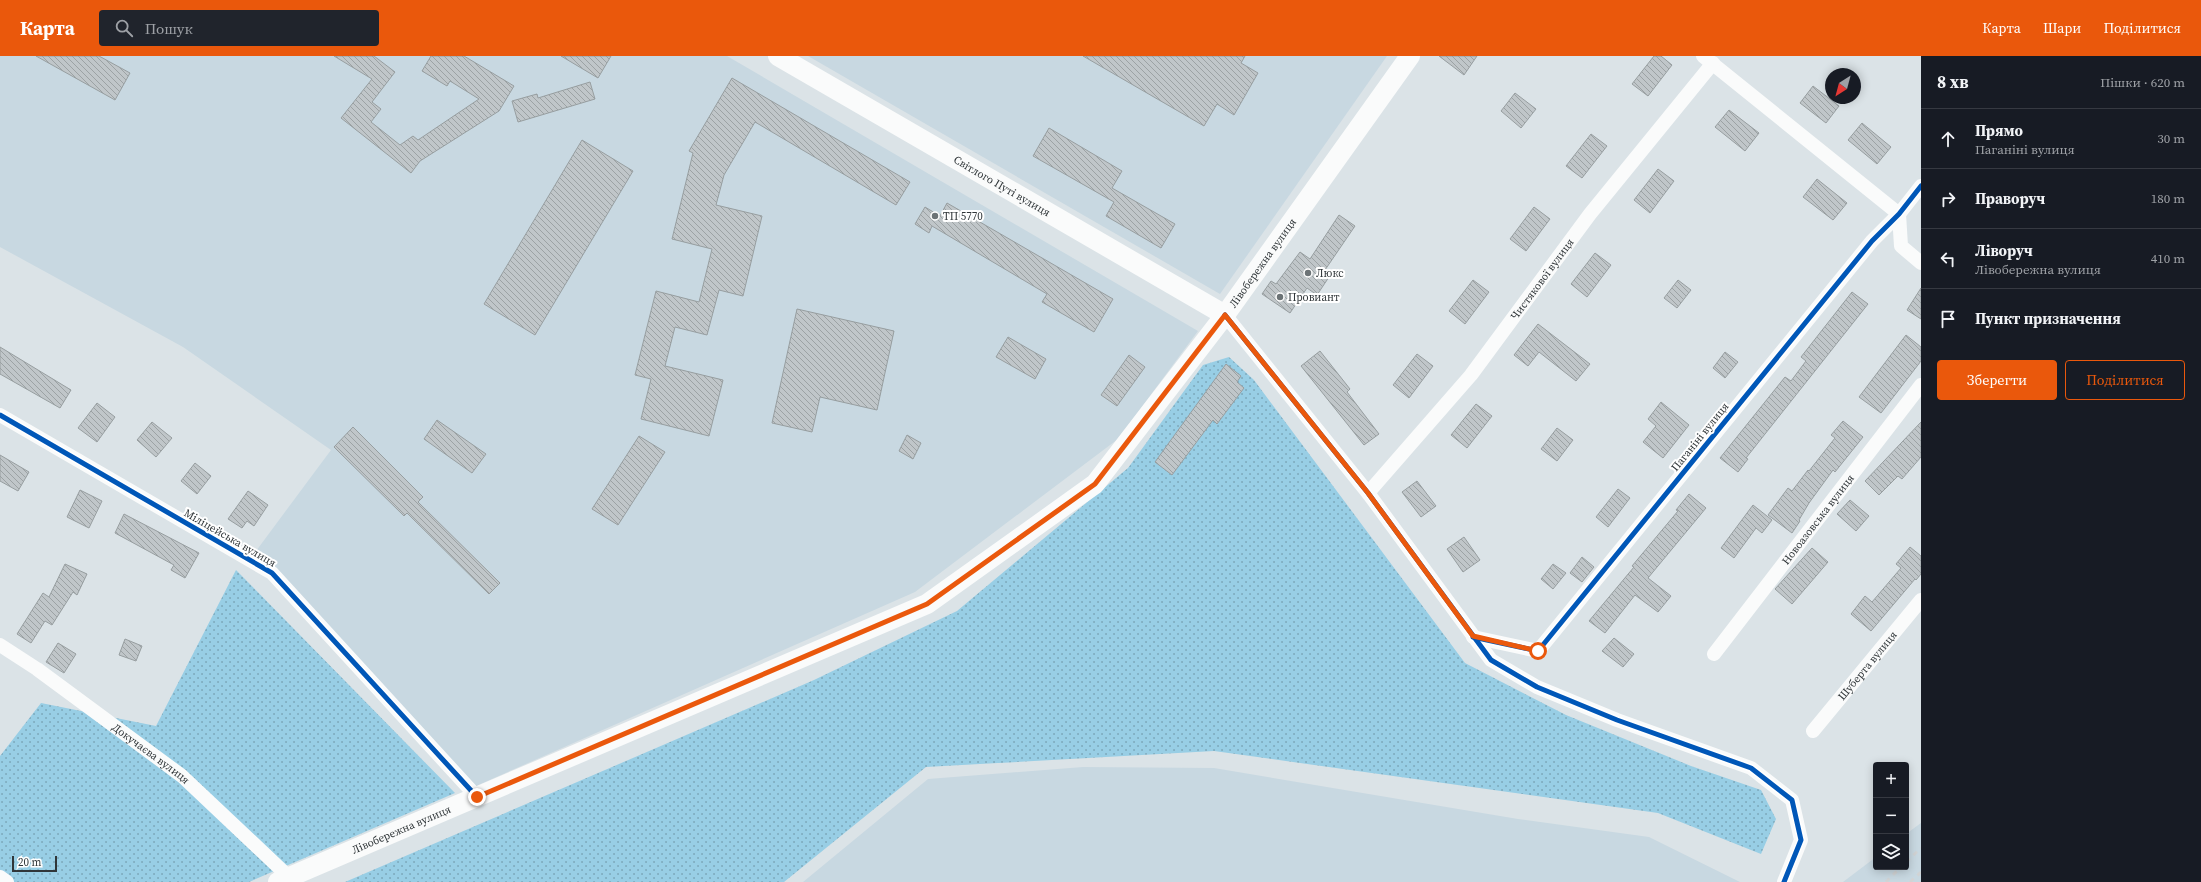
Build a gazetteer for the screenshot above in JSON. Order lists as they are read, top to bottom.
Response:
{
  "streets": {
    "main road": ["Світлого Путі вулиця", "Лівобережна вулиця"],
    "street": [
      "Чистякової вулиця",
      "Паганіні вулиця",
      "Новоазовська вулиця",
      "Міліцейська вулиця",
      "Шуберта вулиця",
      "Докучаєва вулиця"
    ]
  },
  "crossings": [
    ["Світлого Путі вулиця", "Лівобережна вулиця"],
    ["Лівобережна вулиця", "Міліцейська вулиця"],
    ["Лівобережна вулиця", "Докучаєва вулиця"]
  ],
  "places": ["ТП 5770", "Люкс", "Провиант"],
  "scale_bar": "20 m",
  "north": "bottom left",
  "page": {
    "header": "Карта",
    "search": "Пошук",
    "nav": ["Карта", "Шари", "Поділитися"],
    "heading": ["8 хв", "Пішки · 620 m"],
    "list": [
      ["Прямо", "Паганіні вулиця", "30 m"],
      ["Праворуч", "180 m"],
      ["Ліворуч", "Лівобережна вулиця", "410 m"],
      "Пункт призначення"
    ],
    "buttons": ["Зберегти", "Поділитися"],
    "map_buttons": ["+", "−"],
    "scale": "20 m"
  }
}
